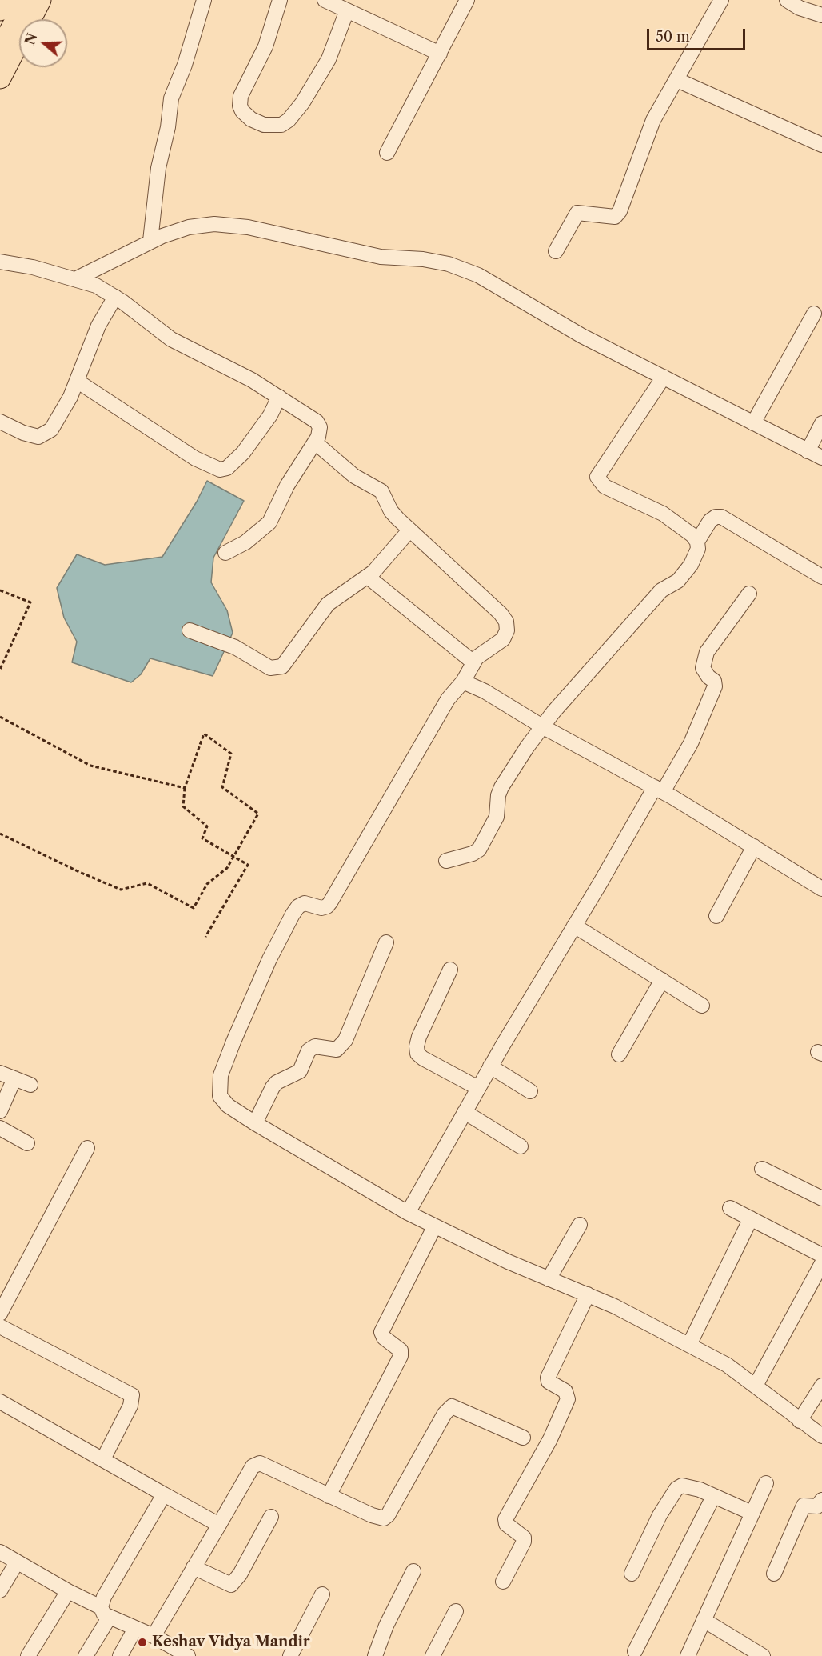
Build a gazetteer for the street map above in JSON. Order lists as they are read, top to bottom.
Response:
{
  "places": ["Keshav Vidya Mandir"],
  "scale_bar": "50 m",
  "north": "left"
}
